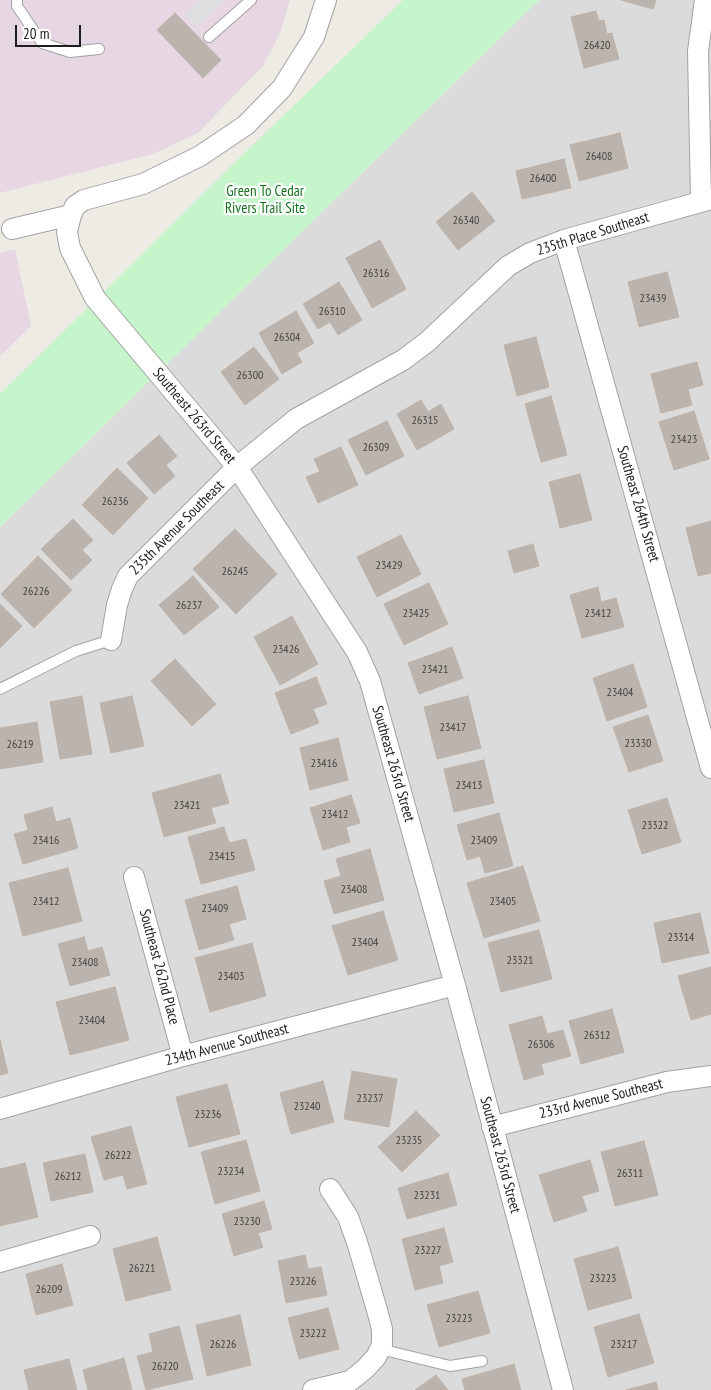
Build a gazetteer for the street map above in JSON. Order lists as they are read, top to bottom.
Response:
{
  "streets": {
    "street": [
      "235th Place Southeast",
      "Southeast 263rd Street",
      "Southeast 264th Street",
      "235th Avenue Southeast",
      "Southeast 262nd Place",
      "234th Avenue Southeast",
      "233rd Avenue Southeast"
    ]
  },
  "crossings": [
    ["235th Place Southeast", "Southeast 264th Street"],
    ["235th Place Southeast", "235th Avenue Southeast"],
    ["Southeast 263rd Street", "235th Avenue Southeast"],
    ["Southeast 263rd Street", "234th Avenue Southeast"],
    ["Southeast 263rd Street", "233rd Avenue Southeast"],
    ["Southeast 262nd Place", "234th Avenue Southeast"]
  ],
  "parks": ["Green To Cedar Rivers Trail Site"],
  "house_numbers": [
    "26420",
    "26408",
    "26400",
    "26340",
    "26316",
    "23439",
    "26310",
    "26304",
    "26300",
    "26315",
    "23423",
    "26309",
    "26236",
    "23429",
    "26245",
    "26226",
    "26237",
    "23425",
    "23412",
    "23426",
    "23421",
    "23404",
    "23417",
    "23330",
    "26219",
    "23416",
    "23413",
    "23421",
    "23412",
    "23322",
    "23416",
    "23409",
    "23415",
    "23408",
    "23412",
    "23405",
    "23409",
    "23314",
    "23404",
    "23321",
    "23408",
    "23403",
    "23404",
    "26312",
    "26306",
    "23237",
    "23240",
    "23236",
    "23235",
    "26222",
    "23234",
    "26311",
    "26212",
    "23231",
    "23230",
    "23227",
    "26221",
    "23223",
    "23226",
    "26209",
    "23223",
    "23222",
    "26226",
    "23217",
    "26220"
  ],
  "scale_bar": "20 m"
}
